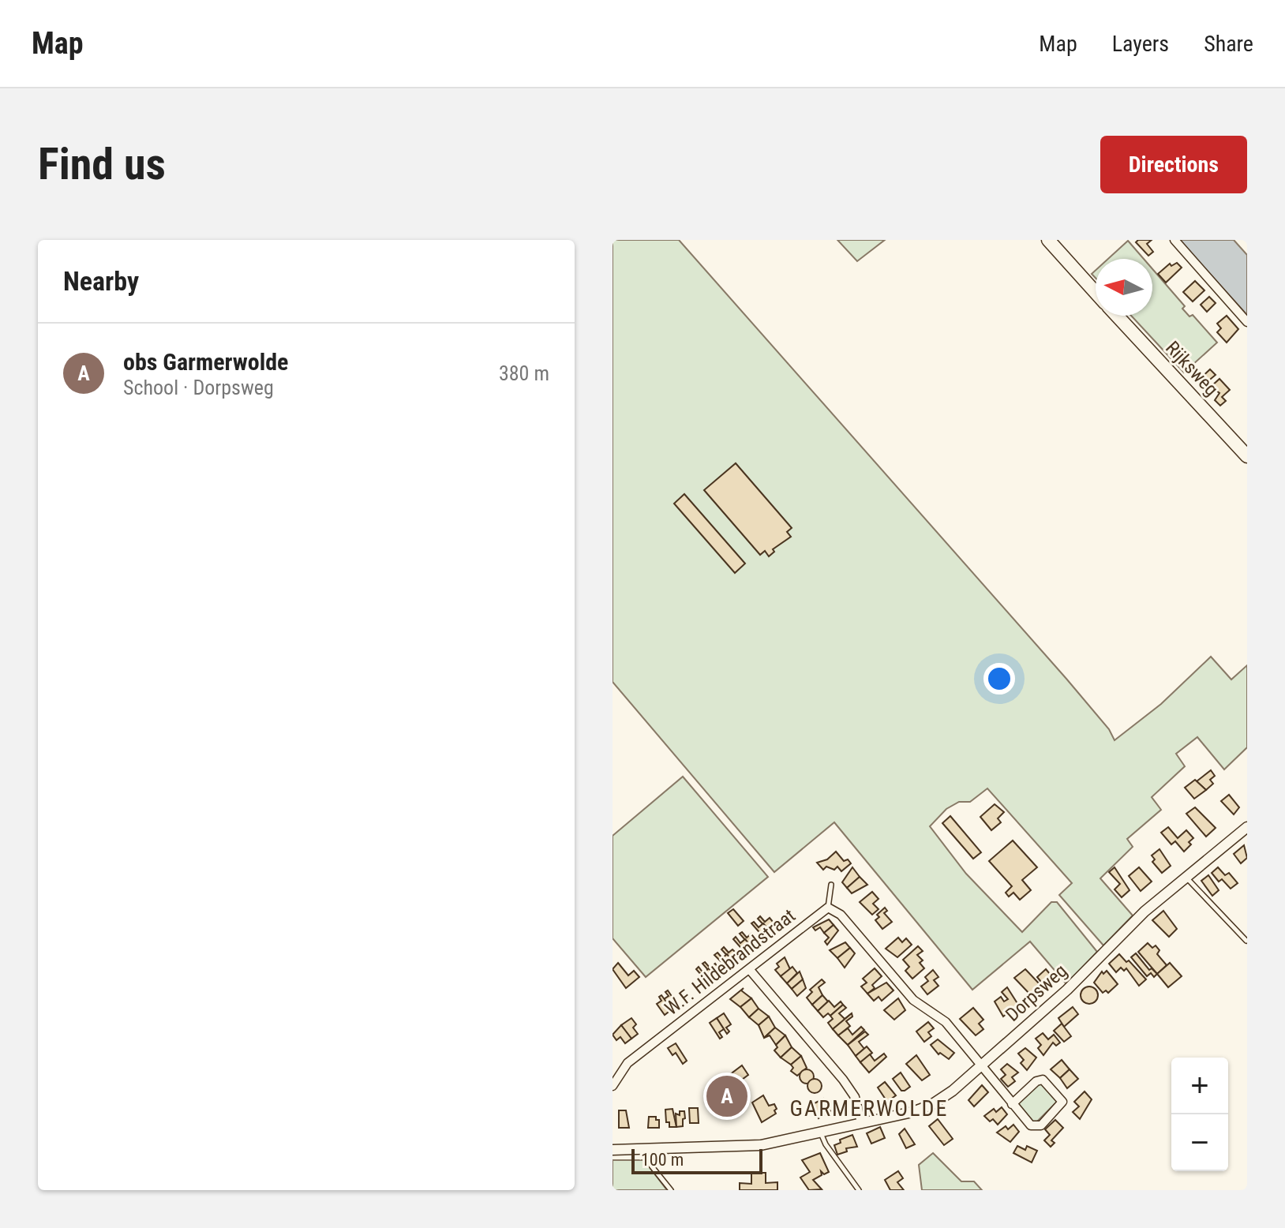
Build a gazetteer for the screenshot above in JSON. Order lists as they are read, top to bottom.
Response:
{
  "streets": {
    "main road": ["Rijksweg"],
    "street": ["W.F. Hildebrandstraat", "Dorpsweg"]
  },
  "districts": ["GARMERWOLDE"],
  "scale_bar": "100 m",
  "north": "left",
  "page": {
    "header": "Map",
    "nav": ["Map", "Layers", "Share"],
    "buttons": "Directions",
    "title": "Find us",
    "heading": "Nearby",
    "list": [
      {
        "mark": "A",
        "name": "obs Garmerwolde",
        "note": "School · Dorpsweg",
        "value": "380 m"
      }
    ],
    "map_buttons": ["+", "−"],
    "pins": "A",
    "scale": "100 m"
  }
}
